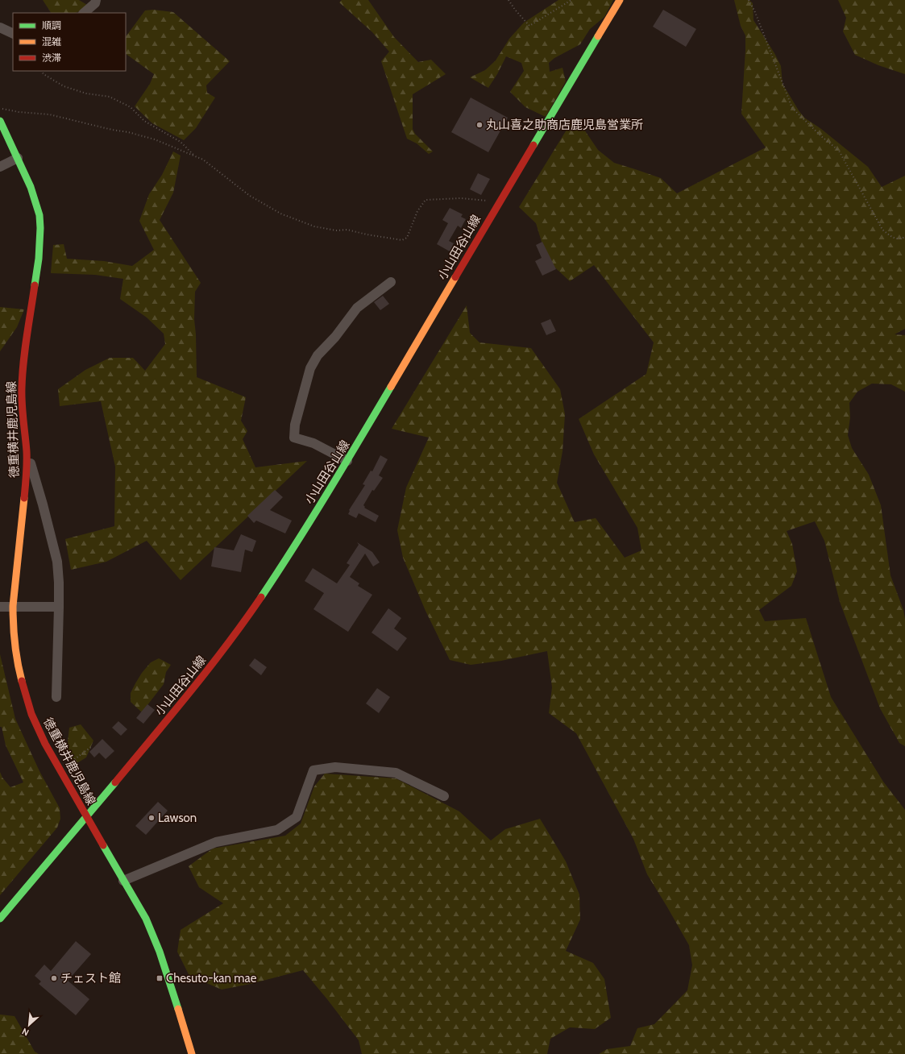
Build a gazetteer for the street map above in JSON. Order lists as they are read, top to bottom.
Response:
{
  "streets": {
    "main road": ["小山田谷山線", "徳重横井鹿児島線"]
  },
  "crossings": [
    ["小山田谷山線", "徳重横井鹿児島線"]
  ],
  "places": {
    "other": ["丸山喜之助商店鹿児島営業所", "Lawson", "チェスト館"],
    "transit": ["Chesuto-kan mae"]
  },
  "legend": ["順調", "混雑", "渋滞"],
  "north": "bottom left"
}
